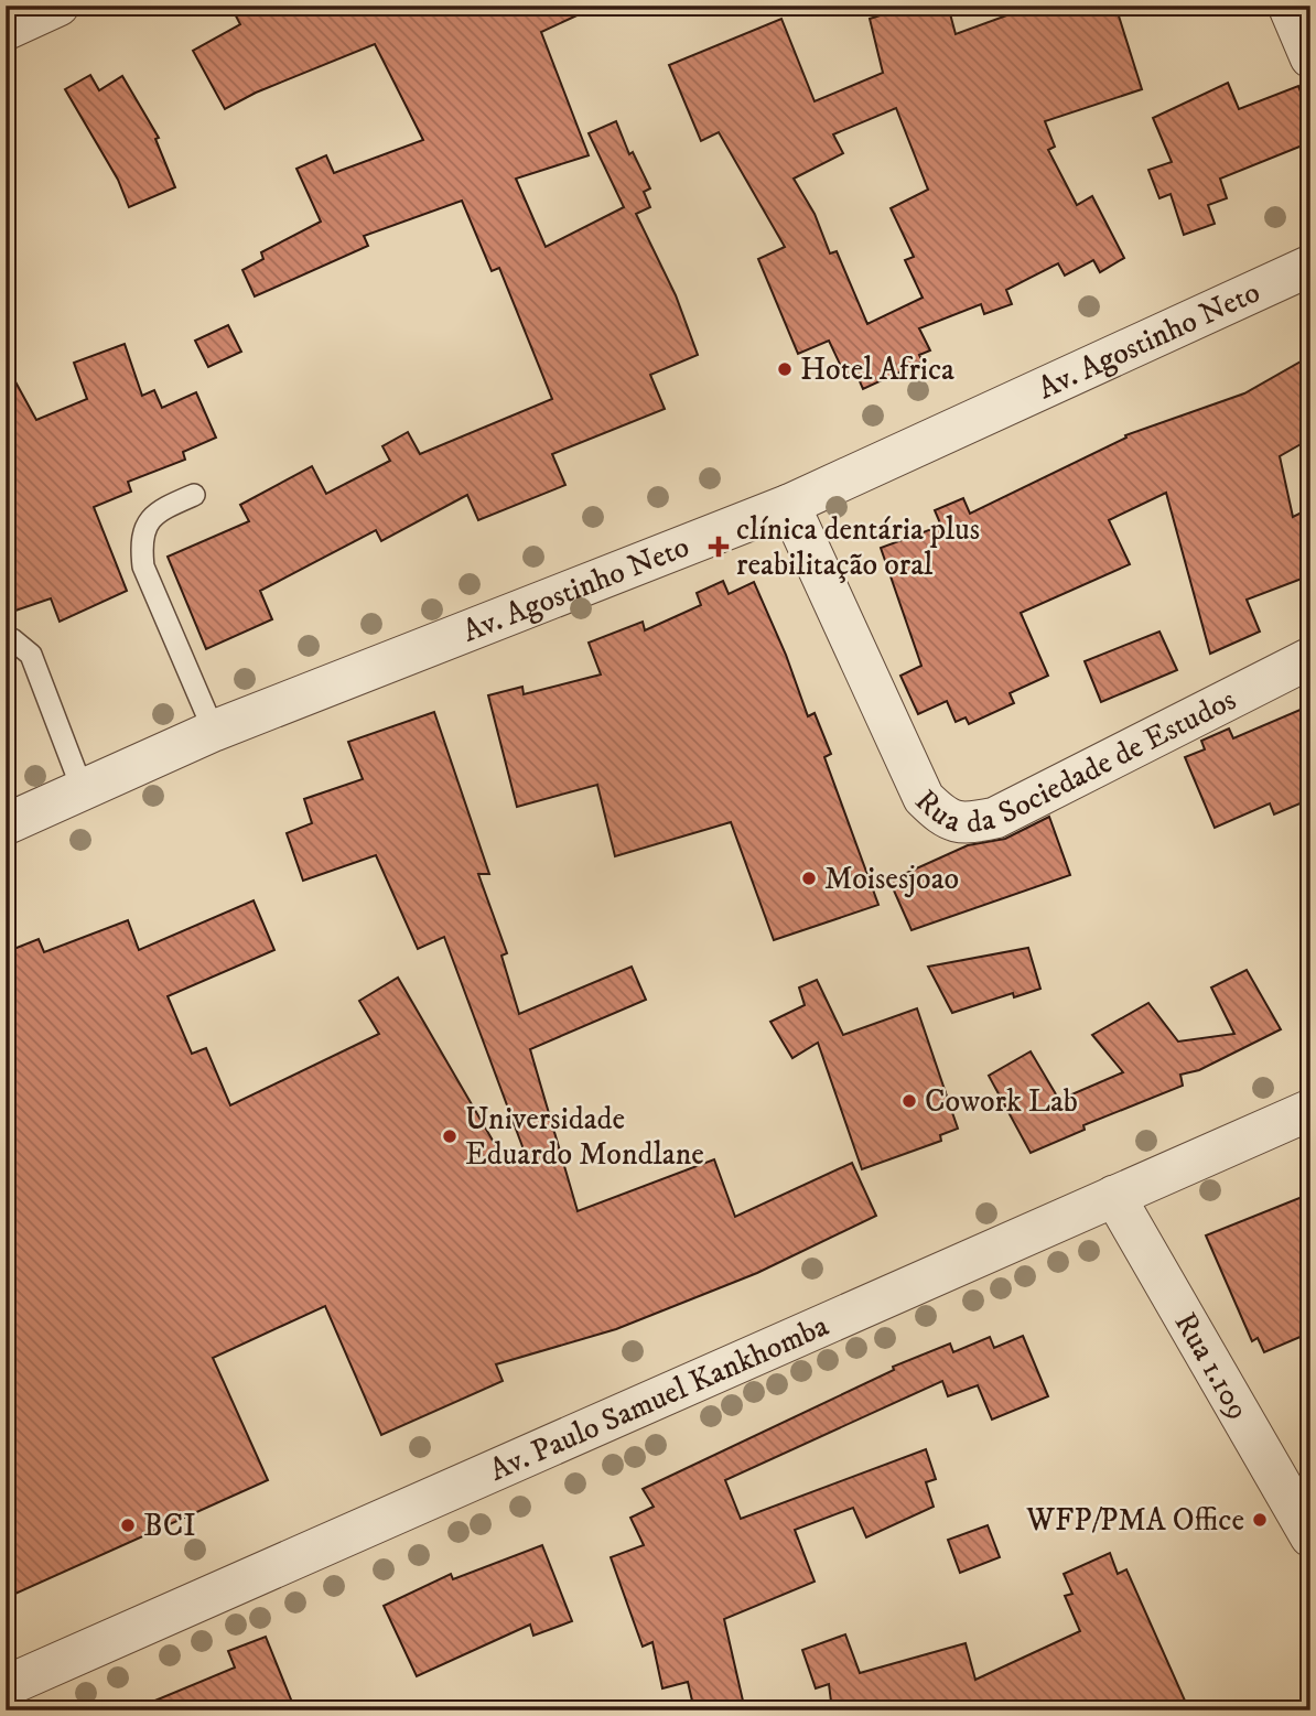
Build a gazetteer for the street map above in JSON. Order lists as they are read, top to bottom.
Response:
{
  "streets": {
    "street": [
      "Av. Agostinho Neto",
      "Rua da Sociedade de Estudos",
      "Rua 1.109",
      "Av. Paulo Samuel Kankhomba"
    ]
  },
  "crossings": [
    ["Av. Agostinho Neto", "Rua da Sociedade de Estudos"],
    ["Rua 1.109", "Av. Paulo Samuel Kankhomba"]
  ],
  "places": {
    "other": [
      "Hotel Africa",
      "Moisesjoao",
      "Cowork Lab",
      "Universidade Eduardo Mondlane",
      "WFP/PMA Office",
      "BCI"
    ],
    "health": ["clínica dentária plus reabilitação oral"]
  }
}
